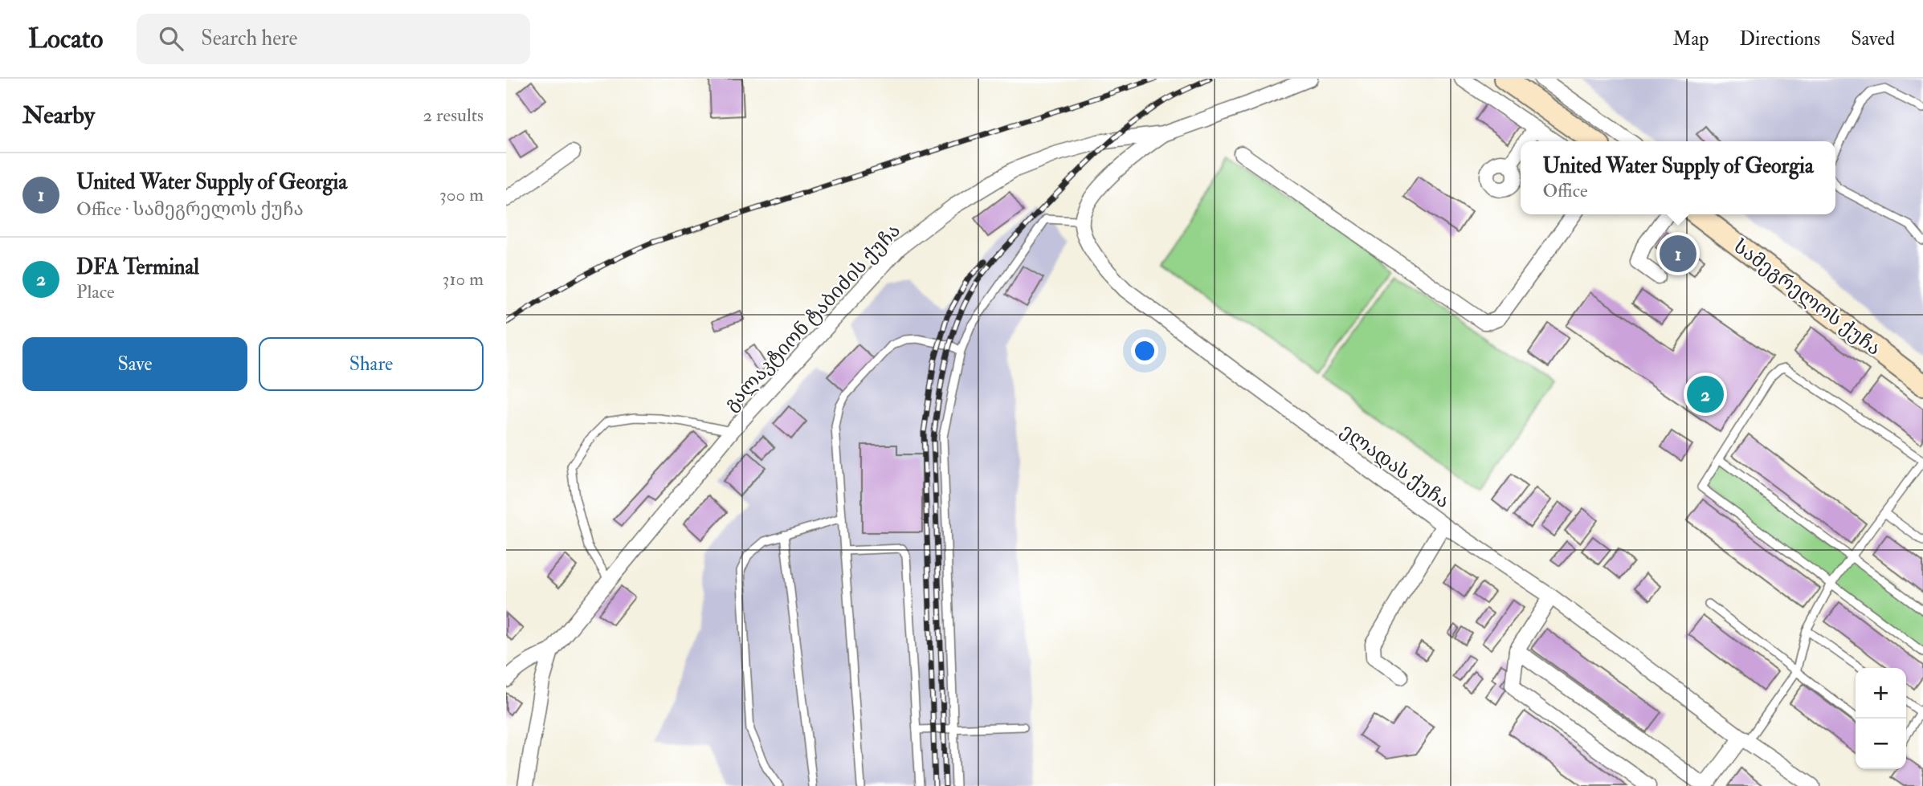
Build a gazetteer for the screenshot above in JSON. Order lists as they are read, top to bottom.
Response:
{
  "streets": {
    "main road": ["სამეგრელოს ქუჩა"],
    "street": ["გალაკტიონ ტაბიძის ქუჩა", "ელადას ქუჩა"]
  },
  "page": {
    "header": "Locato",
    "search": "Search here",
    "nav": ["Map", "Directions", "Saved"],
    "heading": ["Nearby", "2 results"],
    "popup": ["United Water Supply of Georgia", "Office"],
    "list": [
      {
        "mark": "1",
        "name": "United Water Supply of Georgia",
        "note": "Office · სამეგრელოს ქუჩა",
        "value": "300 m"
      },
      {
        "mark": "2",
        "name": "DFA Terminal",
        "note": "Place",
        "value": "310 m"
      }
    ],
    "pins": ["1", "2"],
    "buttons": ["Save", "Share"],
    "map_buttons": ["+", "−"]
  }
}
